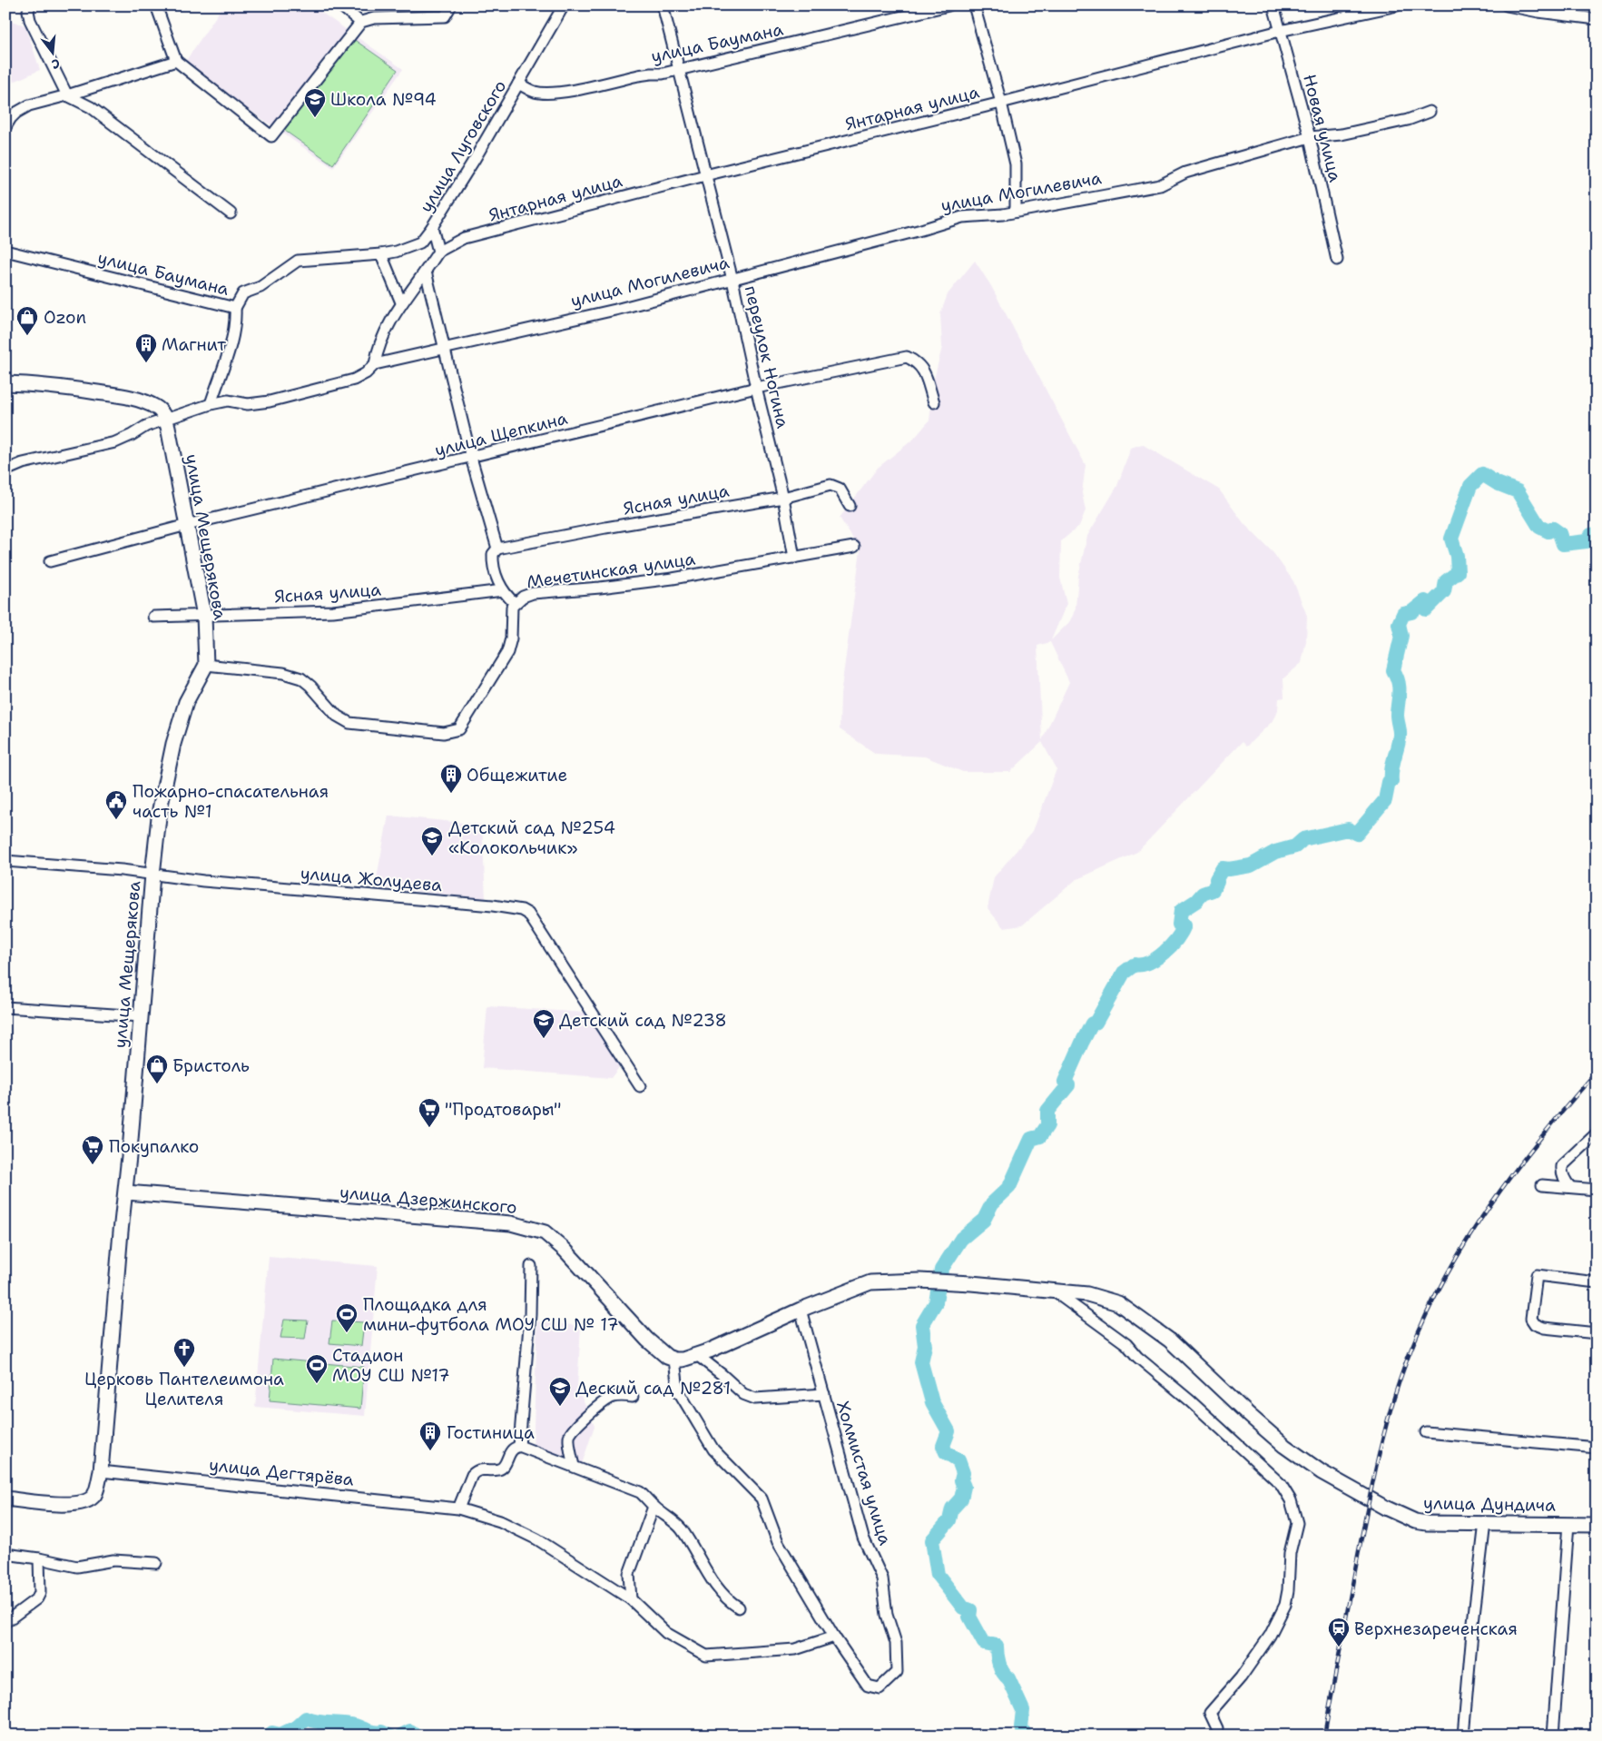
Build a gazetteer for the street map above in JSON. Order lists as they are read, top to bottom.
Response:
{
  "streets": {
    "street": [
      "улица Баумана",
      "Янтарная улица",
      "Новая улица",
      "улица Луговского",
      "улица Могилевича",
      "переулок Ногина",
      "улица Щепкина",
      "Ясная улица",
      "улица Мещерякова",
      "Мечетинская улица",
      "улица Жолудева",
      "улица Дзержинского",
      "улица Дегтярёва",
      "Холмистая улица",
      "улица Дундича"
    ]
  },
  "crossings": [
    ["улица Баумана", "улица Луговского"],
    ["улица Баумана", "переулок Ногина"],
    ["Янтарная улица", "Новая улица"],
    ["Янтарная улица", "улица Луговского"],
    ["Янтарная улица", "переулок Ногина"],
    ["Новая улица", "улица Могилевича"],
    ["улица Могилевича", "переулок Ногина"],
    ["улица Могилевича", "улица Мещерякова"],
    ["переулок Ногина", "улица Щепкина"],
    ["переулок Ногина", "Ясная улица"],
    ["переулок Ногина", "Мечетинская улица"],
    ["улица Щепкина", "улица Мещерякова"],
    ["Ясная улица", "улица Мещерякова"],
    ["улица Мещерякова", "Мечетинская улица"],
    ["улица Мещерякова", "улица Жолудева"],
    ["улица Мещерякова", "улица Дзержинского"],
    ["улица Мещерякова", "улица Дегтярёва"],
    ["улица Дегтярёва", "Холмистая улица"],
    ["Холмистая улица", "улица Дундича"]
  ],
  "places": {
    "school or university": [
      "Школа №94",
      "Детский сад №254 «Колокольчик»",
      "Детский сад №238",
      "Деский сад №281"
    ],
    "shop": ["Ozon", "Бристоль"],
    "building": ["Магнит", "Общежитие", "Гостиница"],
    "public building": ["Пожарно-спасательная часть №1"],
    "supermarket": ["\"Продтовары\"", "Покупалко"],
    "sports": ["Площадка для мини-футбола МОУ СШ № 17", "Стадион МОУ СШ №17"],
    "church": ["Церковь Пантелеимона Целителя"],
    "station": ["Верхнезареченская"]
  },
  "north": "bottom"
}
